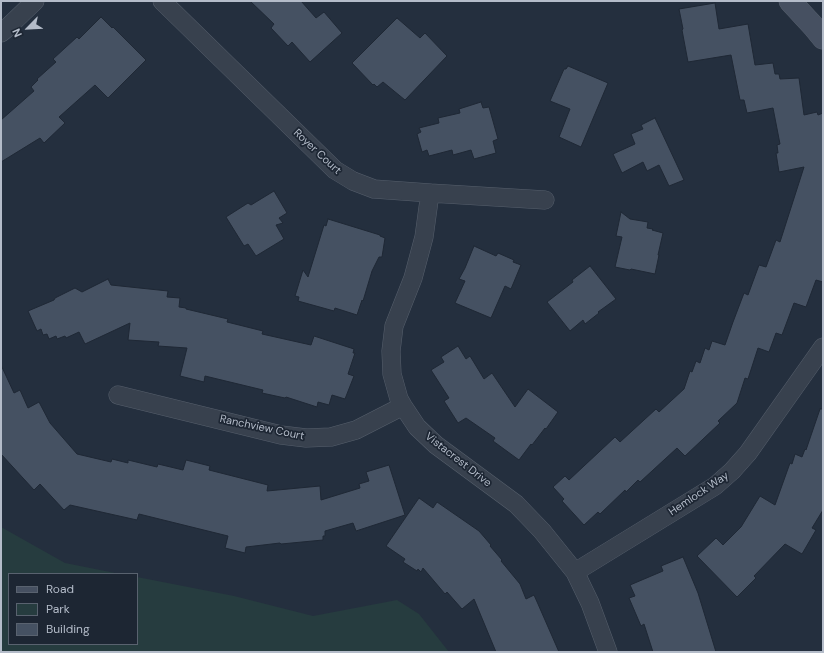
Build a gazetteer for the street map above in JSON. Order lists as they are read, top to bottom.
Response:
{
  "streets": {
    "street": [
      "Royer Court",
      "Ranchview Court",
      "Vistacrest Drive",
      "Hemlock Way"
    ]
  },
  "crossings": [
    ["Royer Court", "Vistacrest Drive"],
    ["Ranchview Court", "Vistacrest Drive"],
    ["Vistacrest Drive", "Hemlock Way"]
  ],
  "legend": ["Road", "Park", "Building"],
  "north": "bottom left"
}
